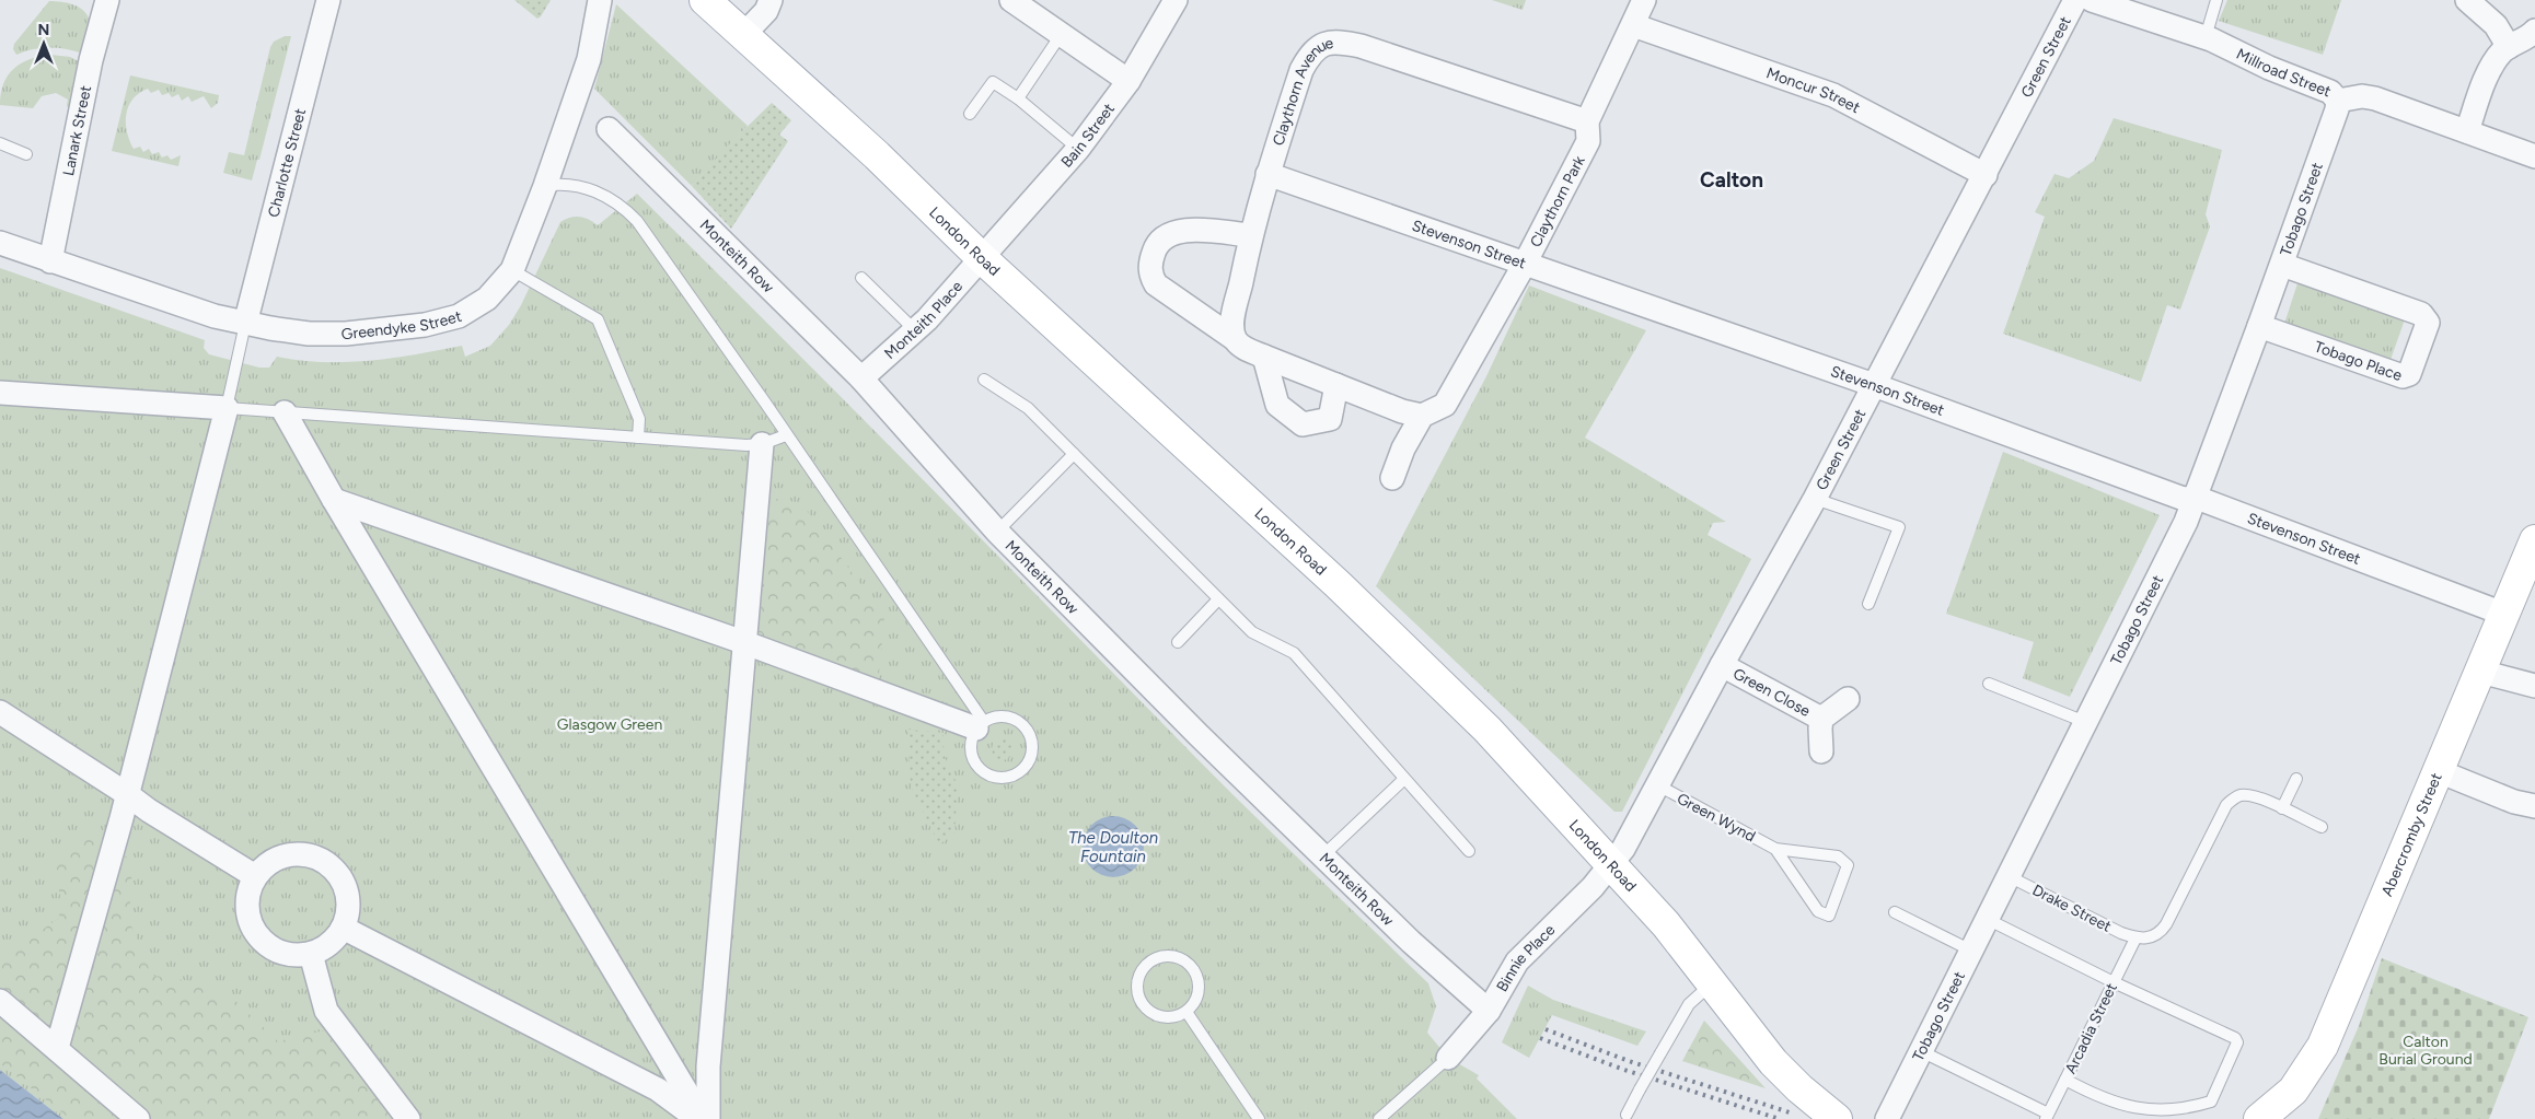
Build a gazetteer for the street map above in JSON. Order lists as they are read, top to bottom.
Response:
{
  "streets": {
    "main road": ["London Road", "Abercromby Street"],
    "street": [
      "Green Street",
      "Millroad Street",
      "Moncur Street",
      "Claythorn Avenue",
      "Lanark Street",
      "Bain Street",
      "Charlotte Street",
      "Claythorn Park",
      "Tobago Street",
      "Stevenson Street",
      "Monteith Row",
      "Monteith Place",
      "Greendyke Street",
      "Tobago Place",
      "Green Close",
      "Binnie Place"
    ],
    "lane": ["Green Wynd", "Drake Street", "Arcadia Street"]
  },
  "crossings": [
    ["Green Street", "Moncur Street"],
    ["Green Street", "London Road"],
    ["Green Street", "Stevenson Street"],
    ["Green Street", "Green Close"],
    ["Green Street", "Green Wynd"],
    ["Green Street", "Binnie Place"],
    ["Millroad Street", "Tobago Street"],
    ["Moncur Street", "Claythorn Park"],
    ["Claythorn Avenue", "Claythorn Park"],
    ["Claythorn Avenue", "Stevenson Street"],
    ["Lanark Street", "Greendyke Street"],
    ["Bain Street", "London Road"],
    ["Bain Street", "Monteith Place"],
    ["Charlotte Street", "Greendyke Street"],
    ["Claythorn Park", "Stevenson Street"],
    ["Tobago Street", "Stevenson Street"],
    ["Tobago Street", "Tobago Place"],
    ["Tobago Street", "Drake Street"],
    ["London Road", "Monteith Place"],
    ["London Road", "Binnie Place"],
    ["Stevenson Street", "Abercromby Street"],
    ["Monteith Row", "Monteith Place"],
    ["Monteith Row", "Binnie Place"],
    ["Drake Street", "Arcadia Street"]
  ],
  "districts": ["Calton"],
  "water": ["The Doulton Fountain"],
  "parks": ["Glasgow Green", "Calton Burial Ground"],
  "north": "top"
}
